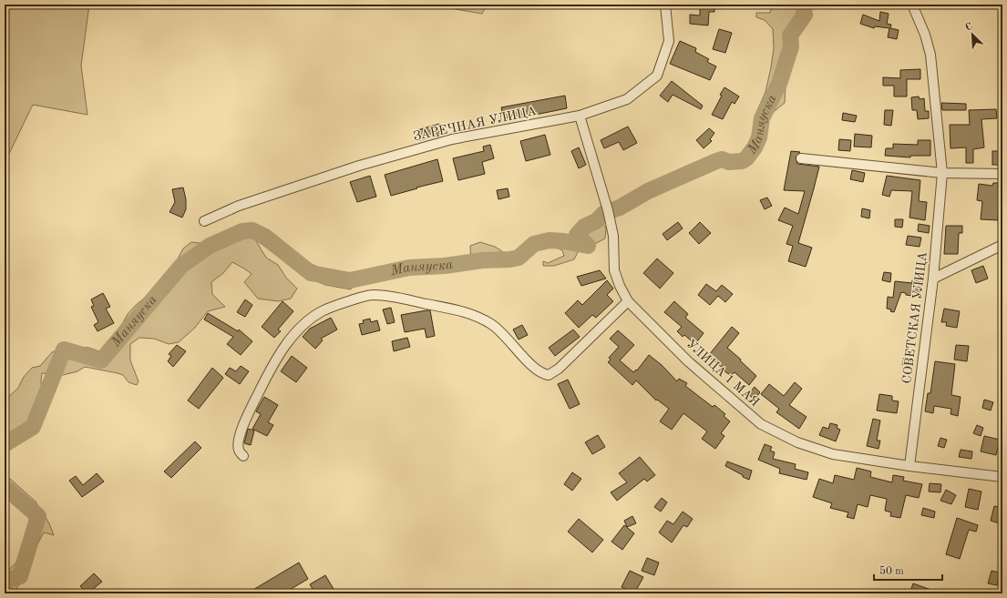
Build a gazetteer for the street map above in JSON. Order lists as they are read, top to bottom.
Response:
{
  "streets": {
    "street": ["ЗАРЕЧНАЯ УЛИЦА", "СОВЕТСКАЯ УЛИЦА", "УЛИЦА 1 МАЯ"]
  },
  "crossings": [
    ["ЗАРЕЧНАЯ УЛИЦА", "УЛИЦА 1 МАЯ"],
    ["СОВЕТСКАЯ УЛИЦА", "УЛИЦА 1 МАЯ"]
  ],
  "water": ["Маняуска"],
  "scale_bar": "50 m",
  "north": "top left"
}
